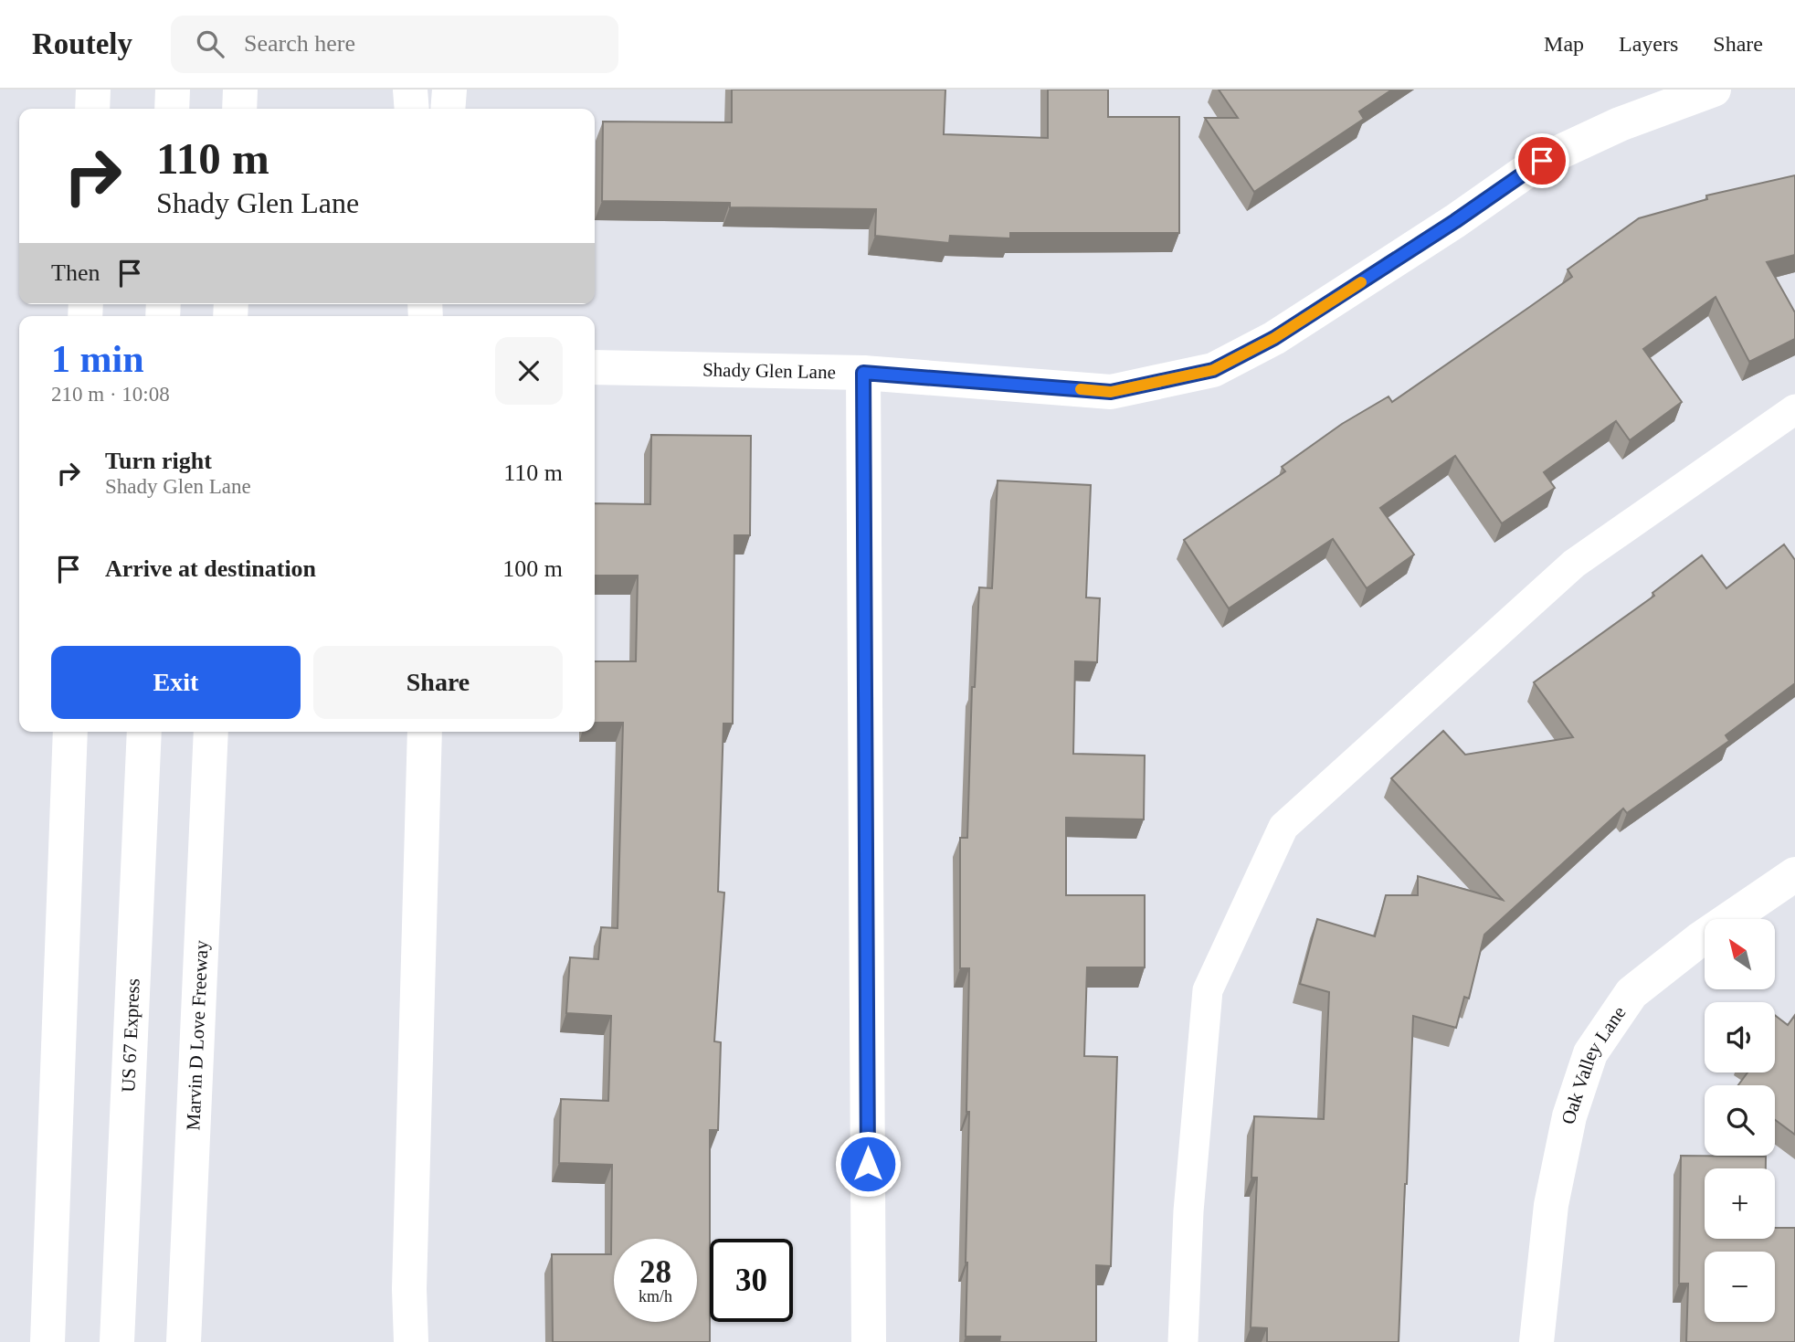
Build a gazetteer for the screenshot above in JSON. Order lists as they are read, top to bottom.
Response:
{
  "streets": {
    "main road": [
      "Shady Glen Lane",
      "US 67 Express",
      "Marvin D Love Freeway",
      "Oak Valley Lane"
    ]
  },
  "north": "top left",
  "page": {
    "header": "Routely",
    "search": "Search here",
    "nav": ["Map", "Layers", "Share"],
    "turn": ["110 m", "Shady Glen Lane"],
    "then": "Then",
    "heading": ["1 min", "210 m · 10:08"],
    "list": [
      {
        "name": "Turn right",
        "note": "Shady Glen Lane",
        "value": "110 m"
      },
      {
        "name": "Arrive at destination",
        "value": "100 m"
      }
    ],
    "buttons": ["Exit", "Share"],
    "map_buttons": ["+", "−"],
    "speed": "28 km/h",
    "limit": "30"
  }
}
